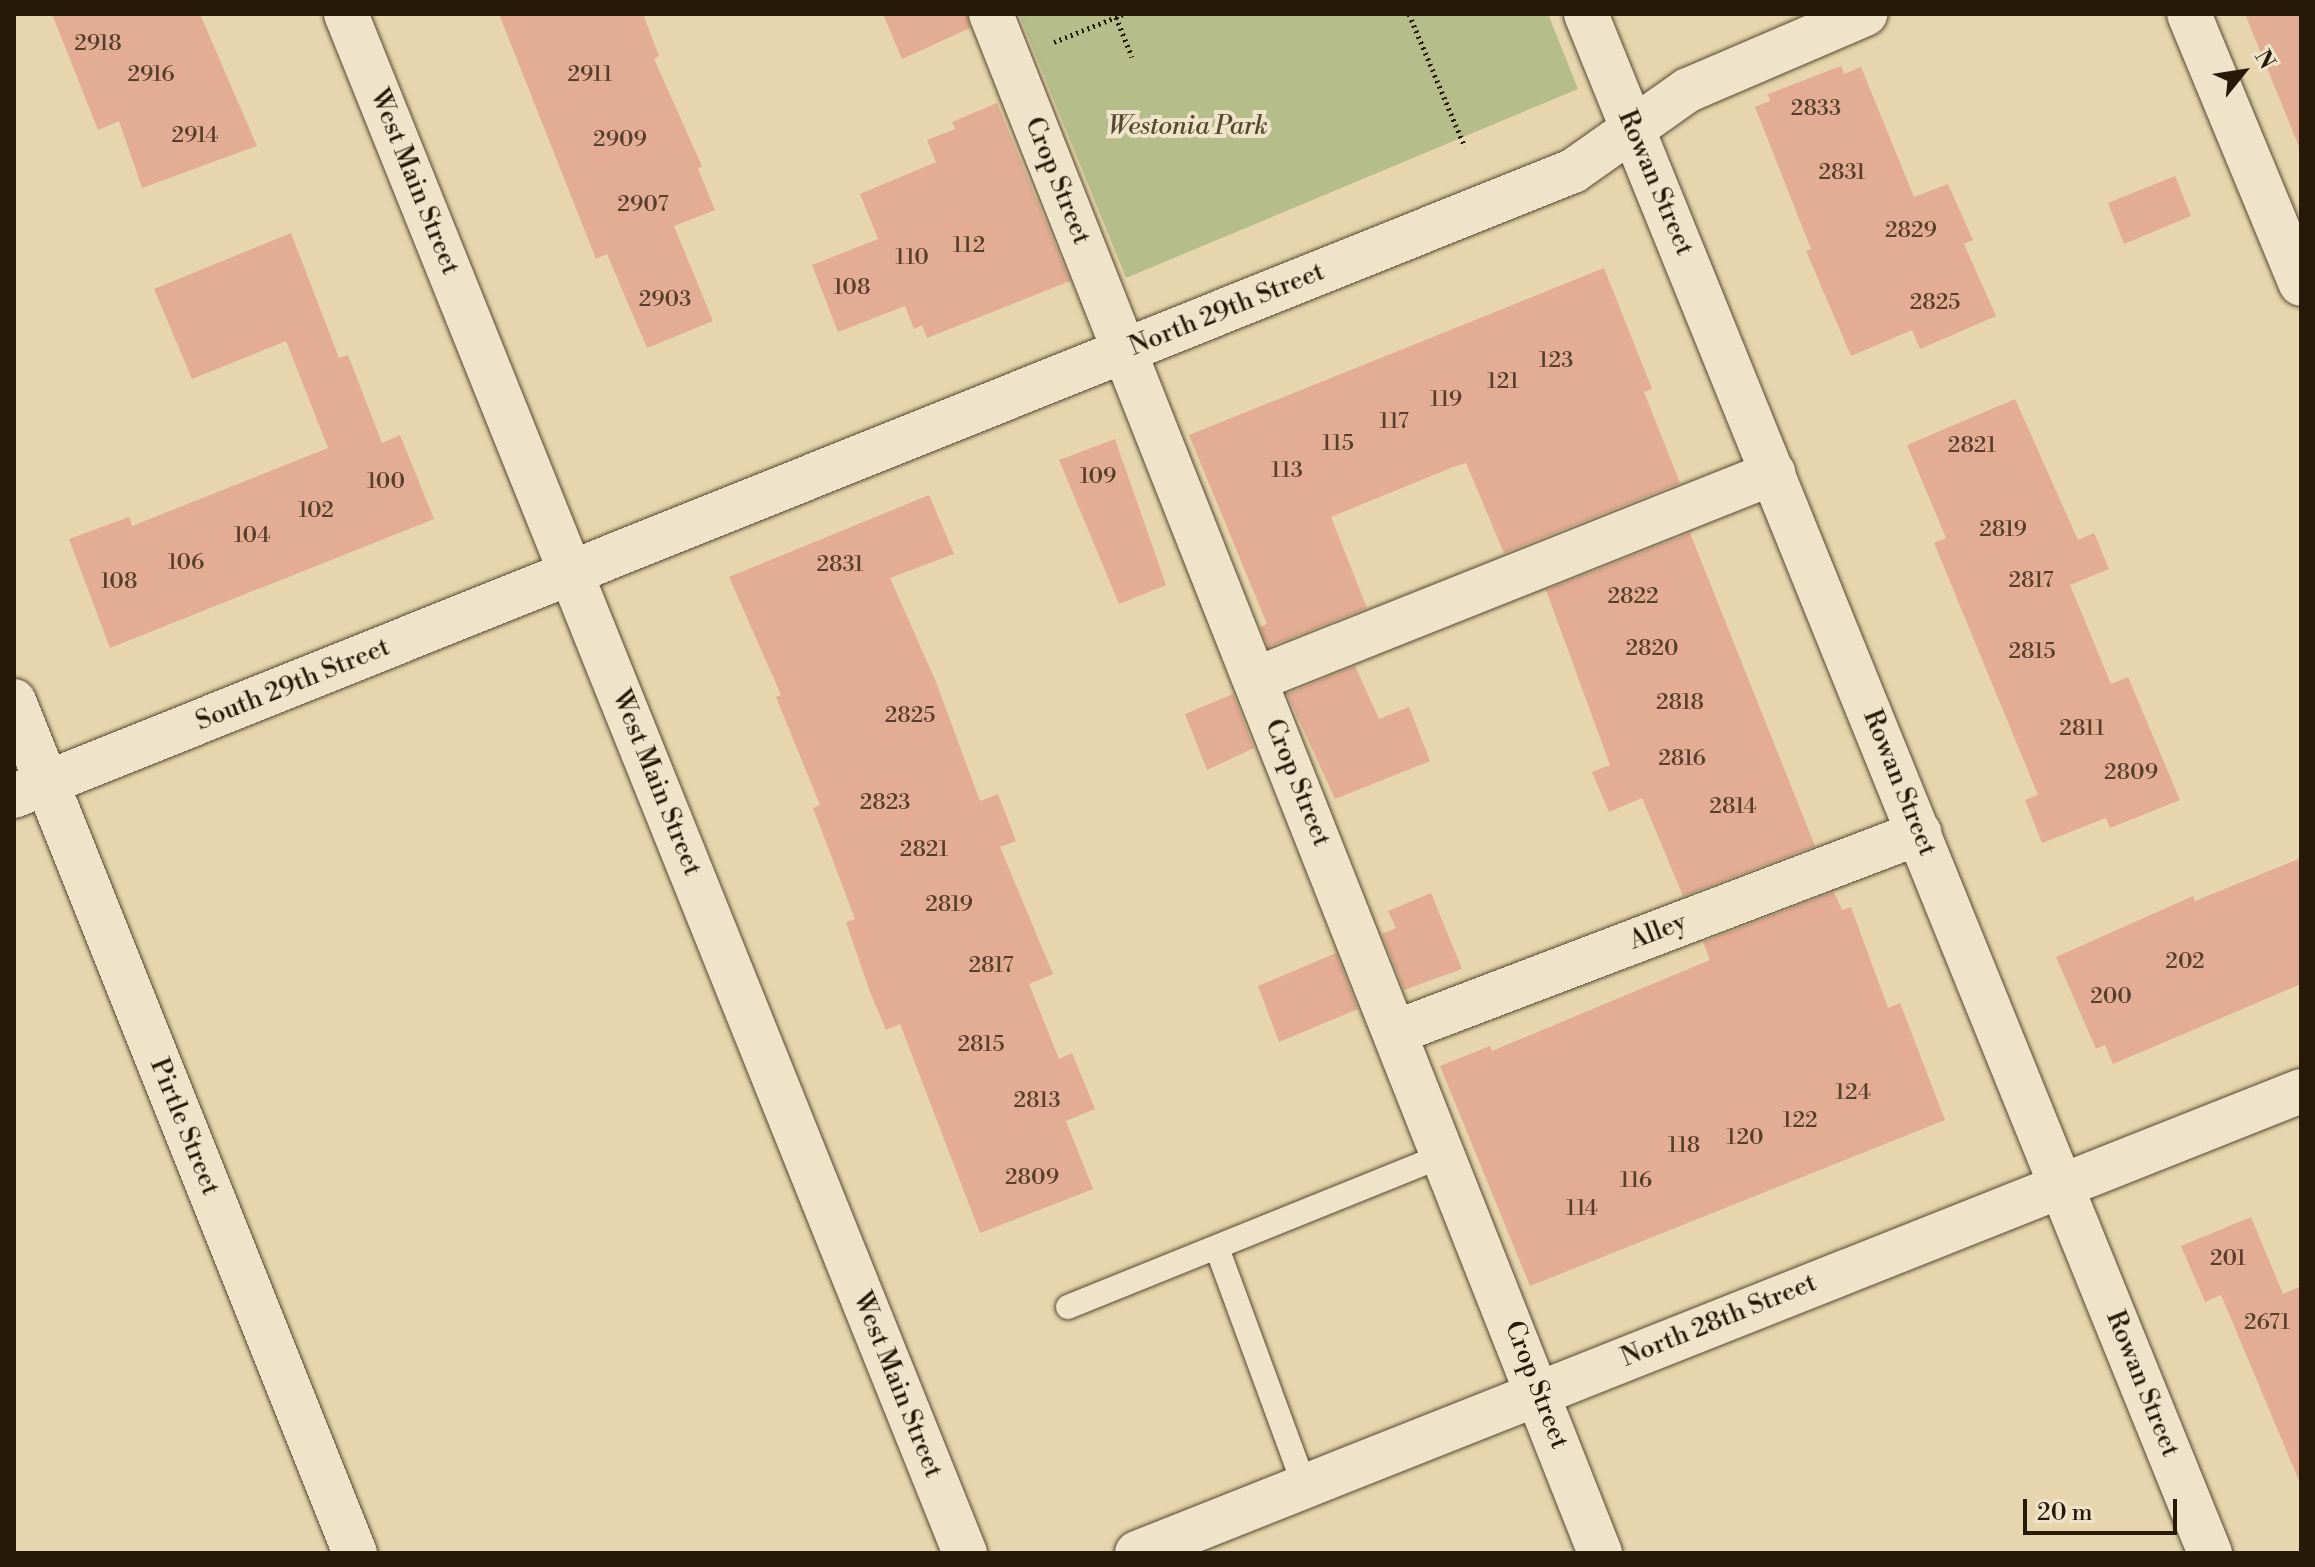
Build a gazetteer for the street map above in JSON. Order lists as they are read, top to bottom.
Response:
{
  "streets": {
    "street": [
      "Crop Street",
      "West Main Street",
      "Rowan Street",
      "North 29th Street",
      "South 29th Street",
      "Alley",
      "Pirtle Street",
      "North 28th Street"
    ]
  },
  "crossings": [
    ["Crop Street", "North 29th Street"],
    ["Crop Street", "Alley"],
    ["Crop Street", "North 28th Street"],
    ["West Main Street", "North 29th Street"],
    ["West Main Street", "South 29th Street"],
    ["Rowan Street", "North 29th Street"],
    ["Rowan Street", "Alley"],
    ["Rowan Street", "North 28th Street"],
    ["North 29th Street", "South 29th Street"],
    ["South 29th Street", "Pirtle Street"]
  ],
  "parks": ["Westonia Park"],
  "house_numbers": [
    "2918",
    "2916",
    "2911",
    "2833",
    "2914",
    "2909",
    "2831",
    "2907",
    "2829",
    "112",
    "110",
    "108",
    "2903",
    "2825",
    "123",
    "121",
    "119",
    "117",
    "115",
    "2821",
    "113",
    "109",
    "100",
    "102",
    "2819",
    "104",
    "106",
    "2831",
    "2817",
    "108",
    "2822",
    "2820",
    "2815",
    "2818",
    "2825",
    "2811",
    "2816",
    "2809",
    "2823",
    "2814",
    "2821",
    "2819",
    "202",
    "2817",
    "200",
    "2815",
    "124",
    "2813",
    "122",
    "120",
    "118",
    "2809",
    "116",
    "114",
    "201",
    "2671"
  ],
  "scale_bar": "20 m",
  "north": "top right"
}
